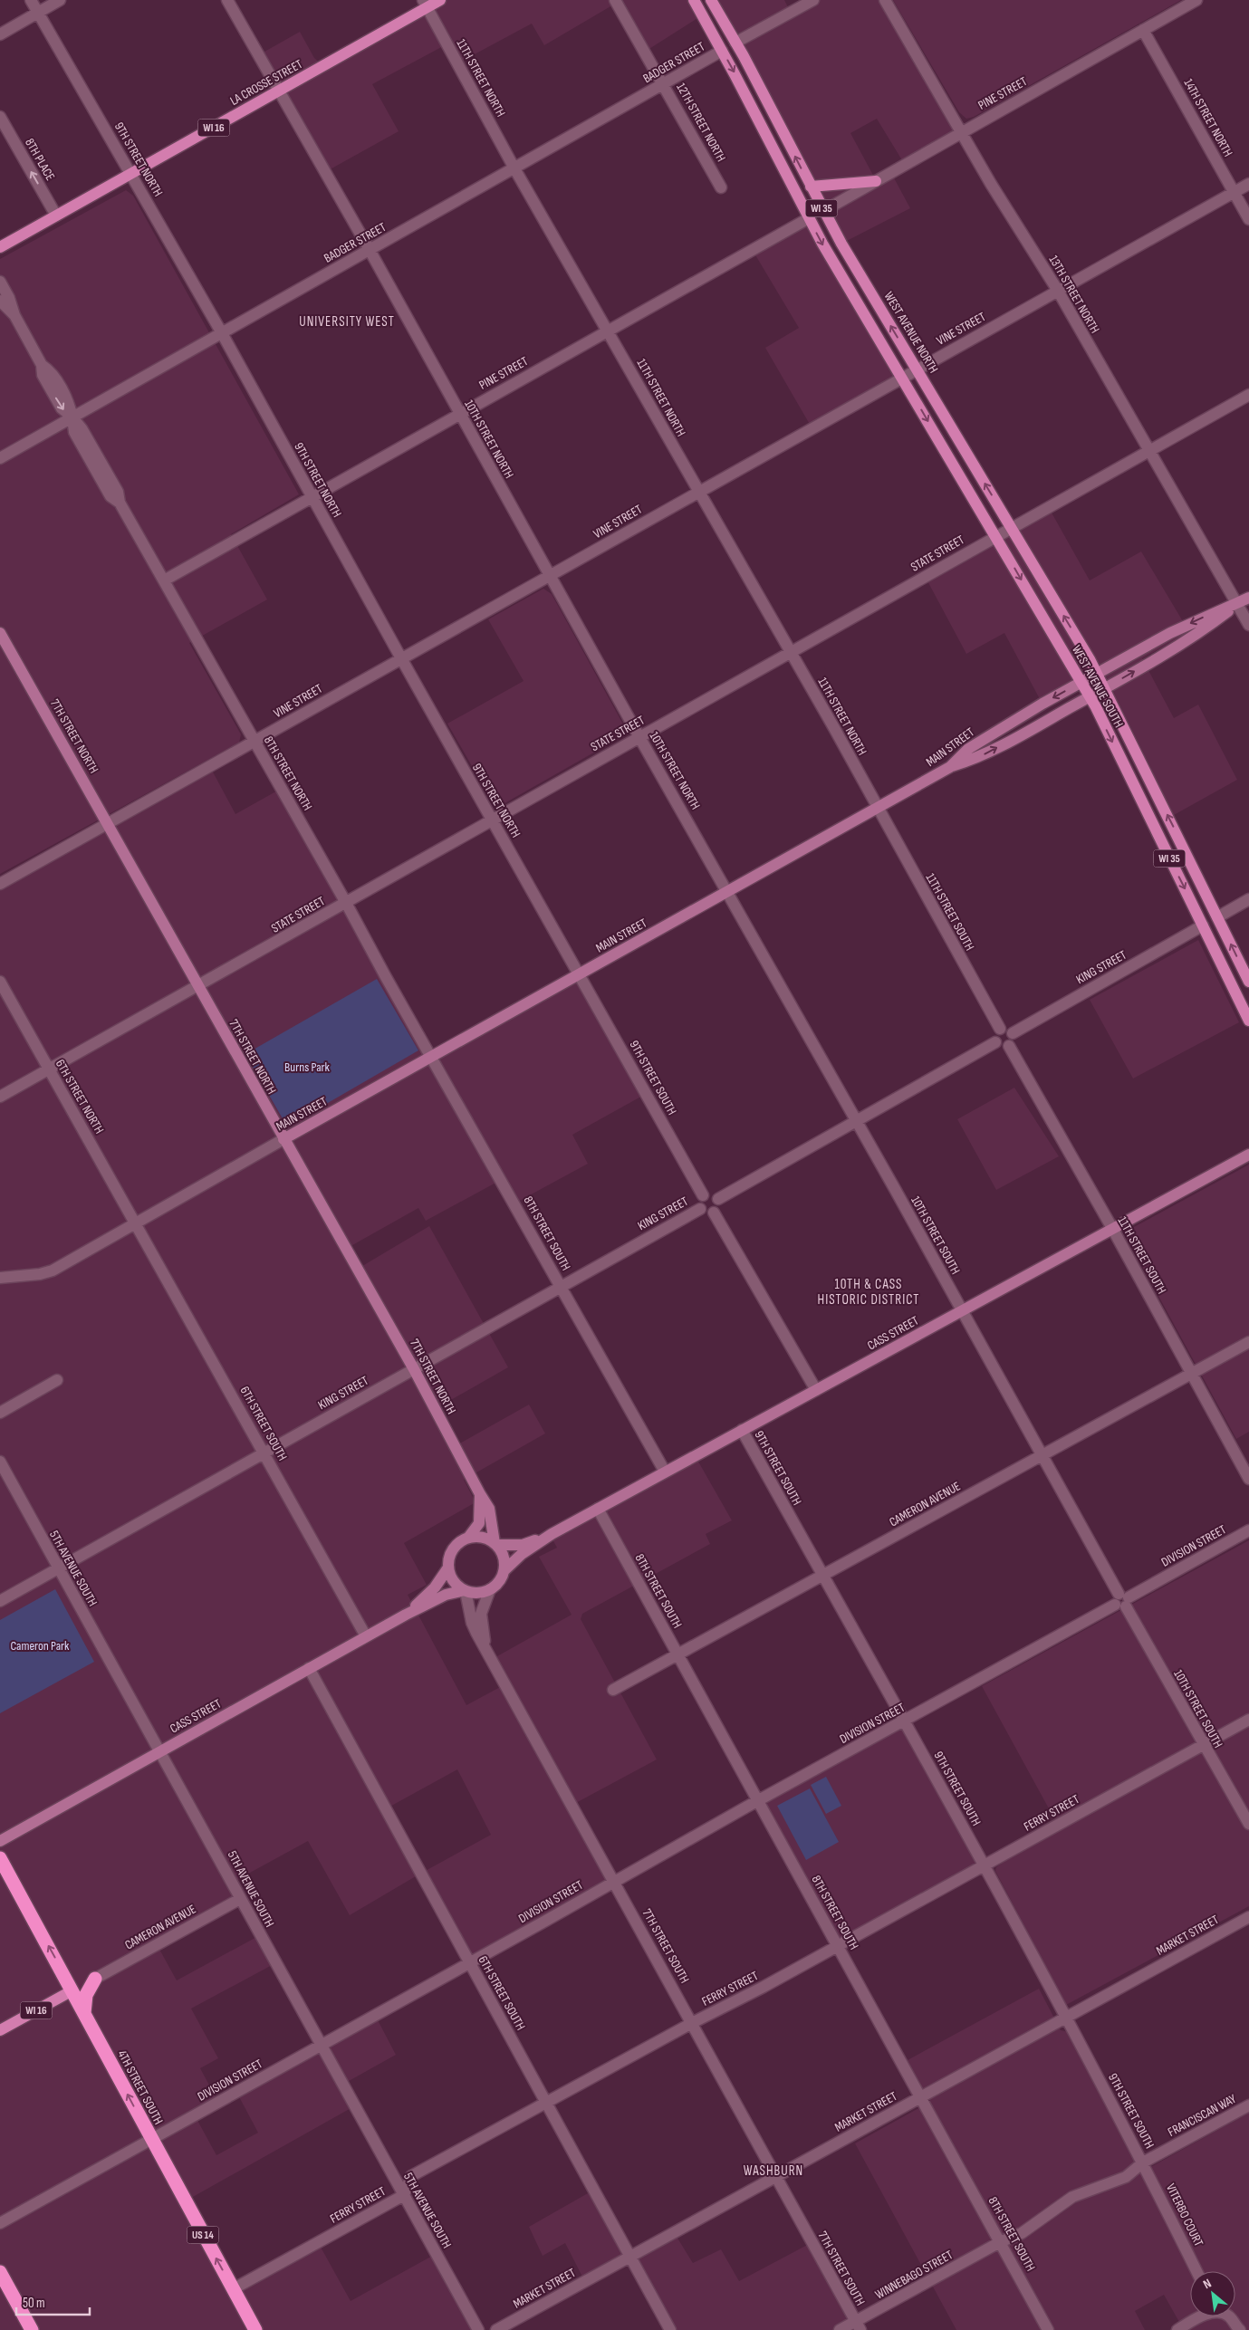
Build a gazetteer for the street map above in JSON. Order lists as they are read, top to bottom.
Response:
{
  "streets": {
    "highway": ["4TH STREET SOUTH", "US 14"],
    "main road": [
      "LA CROSSE STREET",
      "WI 16",
      "WI 35",
      "WEST AVENUE NORTH",
      "WEST AVENUE SOUTH"
    ],
    "street": [
      "BADGER STREET",
      "11TH STREET NORTH",
      "PINE STREET",
      "14TH STREET NORTH",
      "12TH STREET NORTH",
      "8TH PLACE",
      "9TH STREET NORTH",
      "13TH STREET NORTH",
      "VINE STREET",
      "10TH STREET NORTH",
      "STATE STREET",
      "7TH STREET NORTH",
      "MAIN STREET",
      "8TH STREET NORTH",
      "11TH STREET SOUTH",
      "KING STREET",
      "9TH STREET SOUTH",
      "6TH STREET NORTH",
      "8TH STREET SOUTH",
      "10TH STREET SOUTH",
      "CASS STREET",
      "6TH STREET SOUTH",
      "CAMERON AVENUE",
      "DIVISION STREET",
      "5TH AVENUE SOUTH",
      "FERRY STREET",
      "MARKET STREET",
      "7TH STREET SOUTH",
      "FRANCISCAN WAY",
      "VITERBO COURT",
      "WINNEBAGO STREET"
    ]
  },
  "crossings": [
    ["BADGER STREET", "11TH STREET NORTH"],
    ["BADGER STREET", "12TH STREET NORTH"],
    ["BADGER STREET", "9TH STREET NORTH"],
    ["BADGER STREET", "WI 35"],
    ["BADGER STREET", "10TH STREET NORTH"],
    ["BADGER STREET", "8TH STREET NORTH"],
    ["11TH STREET NORTH", "LA CROSSE STREET"],
    ["11TH STREET NORTH", "PINE STREET"],
    ["11TH STREET NORTH", "WI 16"],
    ["11TH STREET NORTH", "VINE STREET"],
    ["11TH STREET NORTH", "STATE STREET"],
    ["11TH STREET NORTH", "MAIN STREET"],
    ["11TH STREET NORTH", "11TH STREET SOUTH"],
    ["LA CROSSE STREET", "WI 16"],
    ["LA CROSSE STREET", "8TH PLACE"],
    ["LA CROSSE STREET", "9TH STREET NORTH"],
    ["LA CROSSE STREET", "10TH STREET NORTH"],
    ["PINE STREET", "14TH STREET NORTH"],
    ["PINE STREET", "9TH STREET NORTH"],
    ["PINE STREET", "WI 35"],
    ["PINE STREET", "13TH STREET NORTH"],
    ["PINE STREET", "WEST AVENUE NORTH"],
    ["PINE STREET", "10TH STREET NORTH"],
    ["PINE STREET", "8TH STREET NORTH"],
    ["14TH STREET NORTH", "VINE STREET"],
    ["WI 16", "4TH STREET SOUTH"],
    ["9TH STREET NORTH", "VINE STREET"],
    ["9TH STREET NORTH", "STATE STREET"],
    ["9TH STREET NORTH", "MAIN STREET"],
    ["9TH STREET NORTH", "9TH STREET SOUTH"],
    ["WI 35", "VINE STREET"],
    ["WI 35", "WEST AVENUE SOUTH"],
    ["13TH STREET NORTH", "VINE STREET"],
    ["13TH STREET NORTH", "STATE STREET"],
    ["13TH STREET NORTH", "MAIN STREET"],
    ["VINE STREET", "WEST AVENUE NORTH"],
    ["VINE STREET", "10TH STREET NORTH"],
    ["VINE STREET", "WEST AVENUE SOUTH"],
    ["VINE STREET", "7TH STREET NORTH"],
    ["VINE STREET", "8TH STREET NORTH"],
    ["WEST AVENUE NORTH", "STATE STREET"],
    ["WEST AVENUE NORTH", "WEST AVENUE SOUTH"],
    ["WEST AVENUE NORTH", "MAIN STREET"],
    ["10TH STREET NORTH", "STATE STREET"],
    ["10TH STREET NORTH", "MAIN STREET"],
    ["10TH STREET NORTH", "10TH STREET SOUTH"],
    ["STATE STREET", "WEST AVENUE SOUTH"],
    ["STATE STREET", "7TH STREET NORTH"],
    ["STATE STREET", "8TH STREET NORTH"],
    ["STATE STREET", "6TH STREET NORTH"],
    ["WEST AVENUE SOUTH", "MAIN STREET"],
    ["WEST AVENUE SOUTH", "KING STREET"],
    ["7TH STREET NORTH", "MAIN STREET"],
    ["7TH STREET NORTH", "KING STREET"],
    ["7TH STREET NORTH", "CASS STREET"],
    ["7TH STREET NORTH", "7TH STREET SOUTH"],
    ["MAIN STREET", "8TH STREET NORTH"],
    ["MAIN STREET", "11TH STREET SOUTH"],
    ["MAIN STREET", "9TH STREET SOUTH"],
    ["MAIN STREET", "6TH STREET NORTH"],
    ["MAIN STREET", "8TH STREET SOUTH"],
    ["MAIN STREET", "10TH STREET SOUTH"],
    ["MAIN STREET", "6TH STREET SOUTH"],
    ["8TH STREET NORTH", "8TH STREET SOUTH"],
    ["11TH STREET SOUTH", "KING STREET"],
    ["11TH STREET SOUTH", "CASS STREET"],
    ["11TH STREET SOUTH", "CAMERON AVENUE"],
    ["KING STREET", "9TH STREET SOUTH"],
    ["KING STREET", "8TH STREET SOUTH"],
    ["KING STREET", "6TH STREET SOUTH"],
    ["KING STREET", "5TH AVENUE SOUTH"],
    ["9TH STREET SOUTH", "CASS STREET"],
    ["9TH STREET SOUTH", "CAMERON AVENUE"],
    ["9TH STREET SOUTH", "DIVISION STREET"],
    ["9TH STREET SOUTH", "FERRY STREET"],
    ["9TH STREET SOUTH", "MARKET STREET"],
    ["9TH STREET SOUTH", "FRANCISCAN WAY"],
    ["9TH STREET SOUTH", "VITERBO COURT"],
    ["6TH STREET NORTH", "6TH STREET SOUTH"],
    ["8TH STREET SOUTH", "CASS STREET"],
    ["8TH STREET SOUTH", "CAMERON AVENUE"],
    ["8TH STREET SOUTH", "DIVISION STREET"],
    ["8TH STREET SOUTH", "FERRY STREET"],
    ["8TH STREET SOUTH", "MARKET STREET"],
    ["8TH STREET SOUTH", "FRANCISCAN WAY"],
    ["8TH STREET SOUTH", "WINNEBAGO STREET"],
    ["10TH STREET SOUTH", "CASS STREET"],
    ["10TH STREET SOUTH", "CAMERON AVENUE"],
    ["10TH STREET SOUTH", "DIVISION STREET"],
    ["10TH STREET SOUTH", "FERRY STREET"],
    ["CASS STREET", "6TH STREET SOUTH"],
    ["CASS STREET", "5TH AVENUE SOUTH"],
    ["CASS STREET", "7TH STREET SOUTH"],
    ["6TH STREET SOUTH", "DIVISION STREET"],
    ["6TH STREET SOUTH", "FERRY STREET"],
    ["6TH STREET SOUTH", "MARKET STREET"],
    ["CAMERON AVENUE", "5TH AVENUE SOUTH"],
    ["DIVISION STREET", "5TH AVENUE SOUTH"],
    ["DIVISION STREET", "7TH STREET SOUTH"],
    ["DIVISION STREET", "4TH STREET SOUTH"],
    ["5TH AVENUE SOUTH", "FERRY STREET"],
    ["FERRY STREET", "7TH STREET SOUTH"],
    ["FERRY STREET", "4TH STREET SOUTH"],
    ["MARKET STREET", "7TH STREET SOUTH"],
    ["7TH STREET SOUTH", "WINNEBAGO STREET"],
    ["FRANCISCAN WAY", "VITERBO COURT"],
    ["FRANCISCAN WAY", "WINNEBAGO STREET"]
  ],
  "one_way": ["8TH PLACE", "4TH STREET SOUTH"],
  "districts": ["UNIVERSITY WEST", "10TH & CASS HISTORIC DISTRICT", "WASHBURN"],
  "parks": ["Burns Park", "Cameron Park"],
  "scale_bar": "50 m",
  "north": "top left"
}
